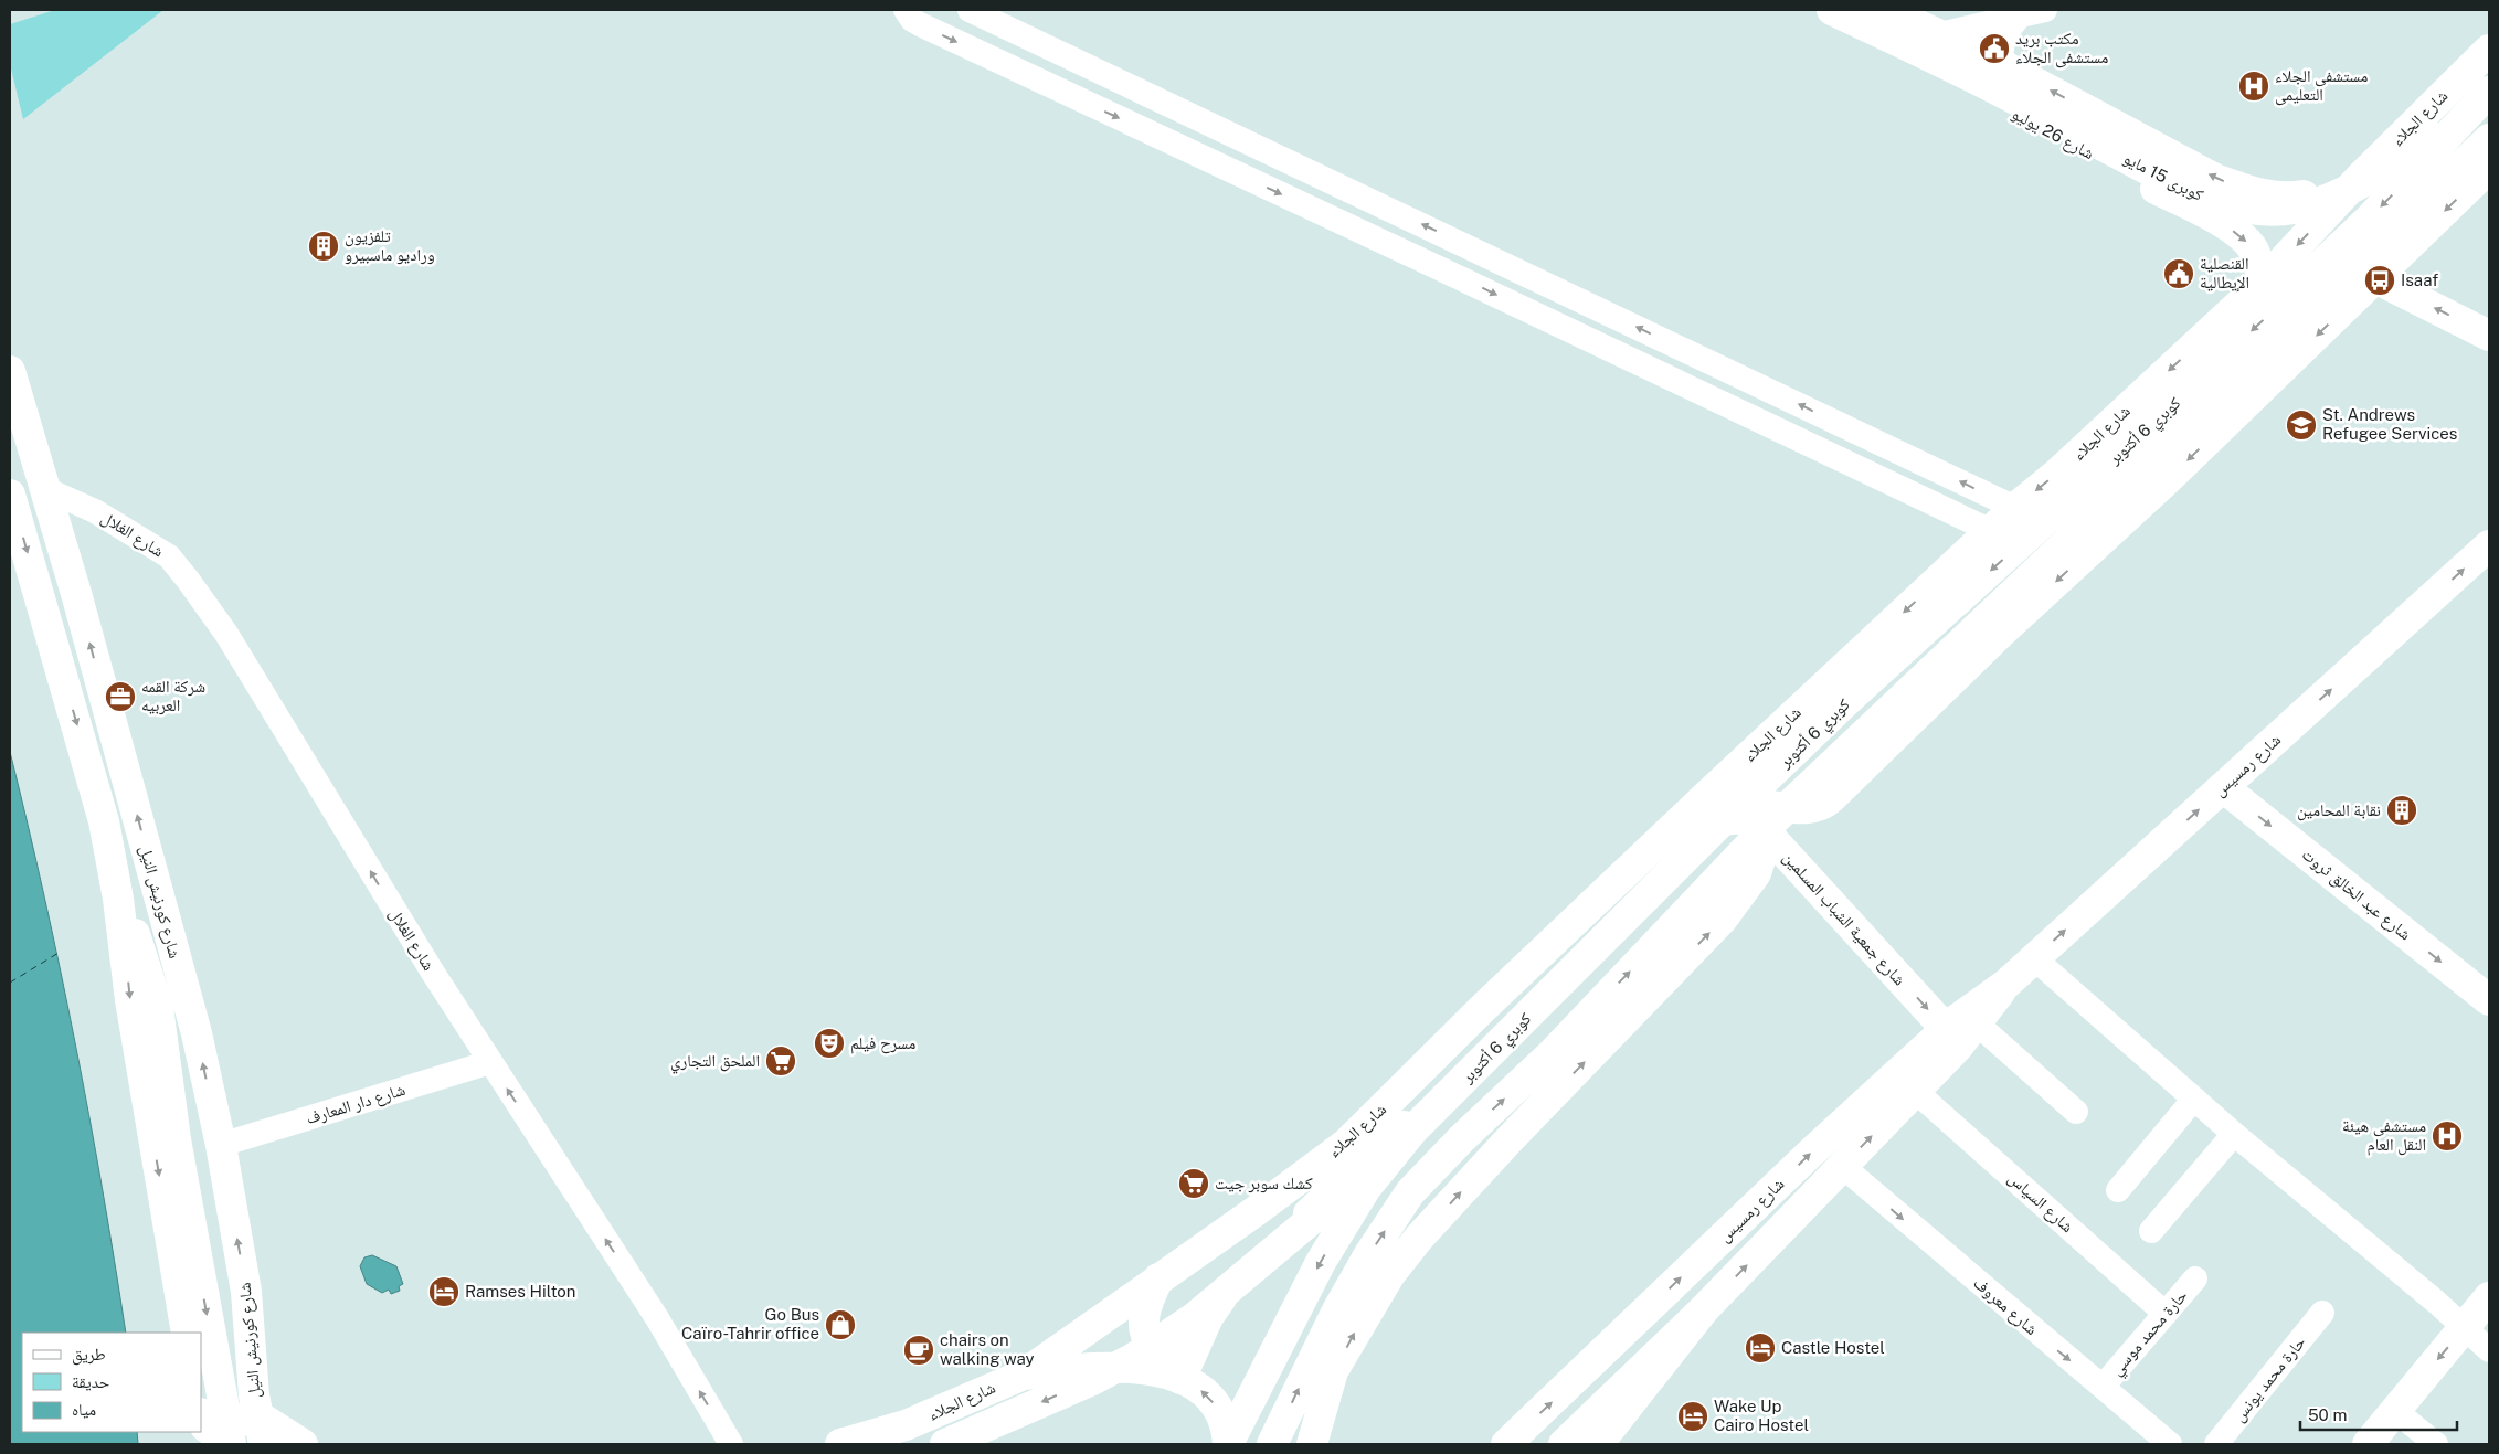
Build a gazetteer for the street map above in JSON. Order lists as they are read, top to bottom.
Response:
{
  "streets": {
    "main road": [
      "شارع الجلاء",
      "شارع 26 يوليو",
      "كوبرى 15 مايو",
      "كوبري 6 أكتوبر",
      "شارع رمسيس",
      "شارع عبد الخالق ثروت",
      "شارع كورنيش النيل",
      "شارع جمعية الشباب المسلمين"
    ],
    "street": [
      "شارع الغلال",
      "شارع دار المعارف",
      "شارع السياس",
      "شارع معروف",
      "حارة محمد موسي",
      "حارة محمد يونس"
    ]
  },
  "crossings": [
    ["شارع الجلاء", "شارع 26 يوليو"],
    ["شارع الجلاء", "شارع جمعية الشباب المسلمين"],
    ["شارع الغلال", "شارع كورنيش النيل"],
    ["شارع الغلال", "شارع دار المعارف"],
    ["شارع رمسيس", "شارع عبد الخالق ثروت"],
    ["شارع رمسيس", "شارع جمعية الشباب المسلمين"],
    ["شارع رمسيس", "شارع السياس"],
    ["شارع رمسيس", "شارع معروف"],
    ["شارع كورنيش النيل", "شارع دار المعارف"],
    ["شارع السياس", "حارة محمد موسي"],
    ["شارع معروف", "حارة محمد موسي"]
  ],
  "one_way": ["شارع الغلال", "شارع عبد الخالق ثروت", "شارع جمعية الشباب المسلمين"],
  "places": {
    "public building": ["مكتب بريد مستشفى الجلاء", "القنصلية الإيطالية"],
    "hospital": ["مستشفى الجلاء التعليمى", "مستشفى هيئة النقل العام"],
    "building": ["تلفزيون وراديو ماسبيرو", "نقابة المحامين"],
    "bus stop": ["Isaaf"],
    "school or university": ["St. Andrews Refugee Services"],
    "office": ["شركة القمه العربيه"],
    "theatre": ["مسرح فيلم"],
    "supermarket": ["الملحق التجاري", "كشك سوبر جيت"],
    "hotel": ["Ramses Hilton", "Castle Hostel", "Wake Up Cairo Hostel"],
    "shop": ["Go Bus Caïro-Tahrir office"],
    "cafe": ["chairs on walking way"]
  },
  "legend": ["طريق", "حديقة", "مياه"],
  "scale_bar": "50 m"
}
